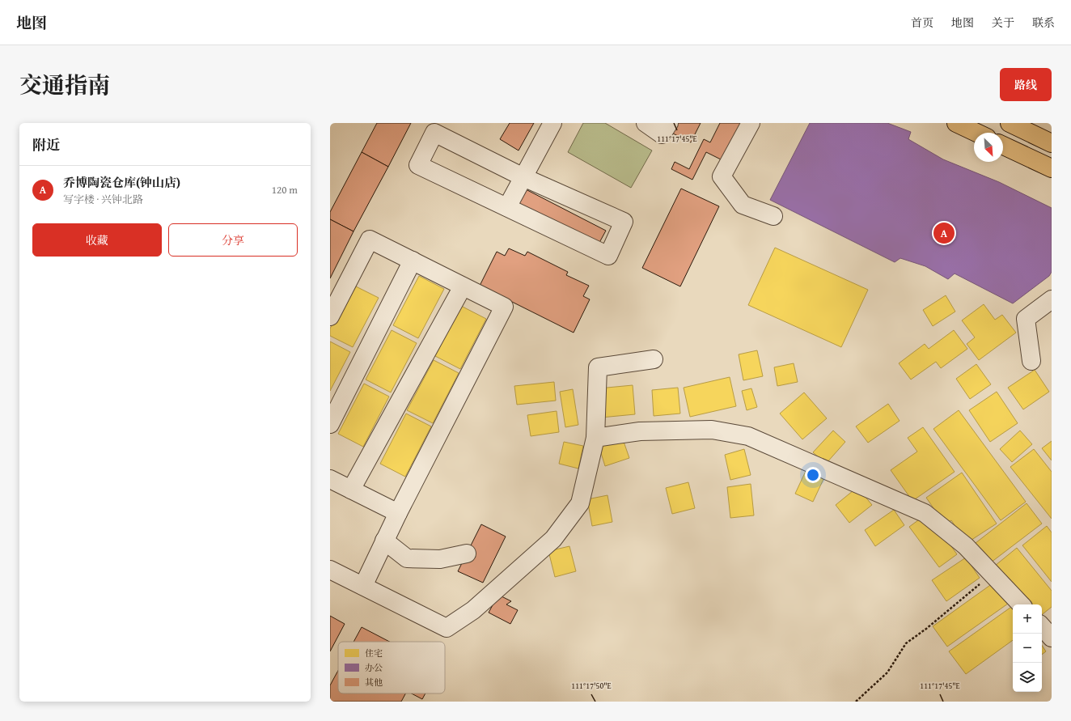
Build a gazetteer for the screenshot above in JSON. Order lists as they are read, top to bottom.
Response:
{
  "legend": ["住宅", "办公", "其他"],
  "north": "bottom right",
  "page": {
    "header": "地图",
    "nav": [
      "首页",
      "地图",
      "关于",
      "联系"
    ],
    "title": "交通指南",
    "buttons": [
      "路线",
      ["收藏", "分享"]
    ],
    "heading": "附近",
    "list": [
      {
        "mark": "A",
        "name": "乔博陶瓷仓库(钟山店)",
        "note": "写字楼 · 兴钟北路",
        "value": "120 m"
      }
    ],
    "pins": "A",
    "map_buttons": ["+", "−"]
  },
  "coordinates": ["111°17'45\"E", "111°17'50\"E"]
}
